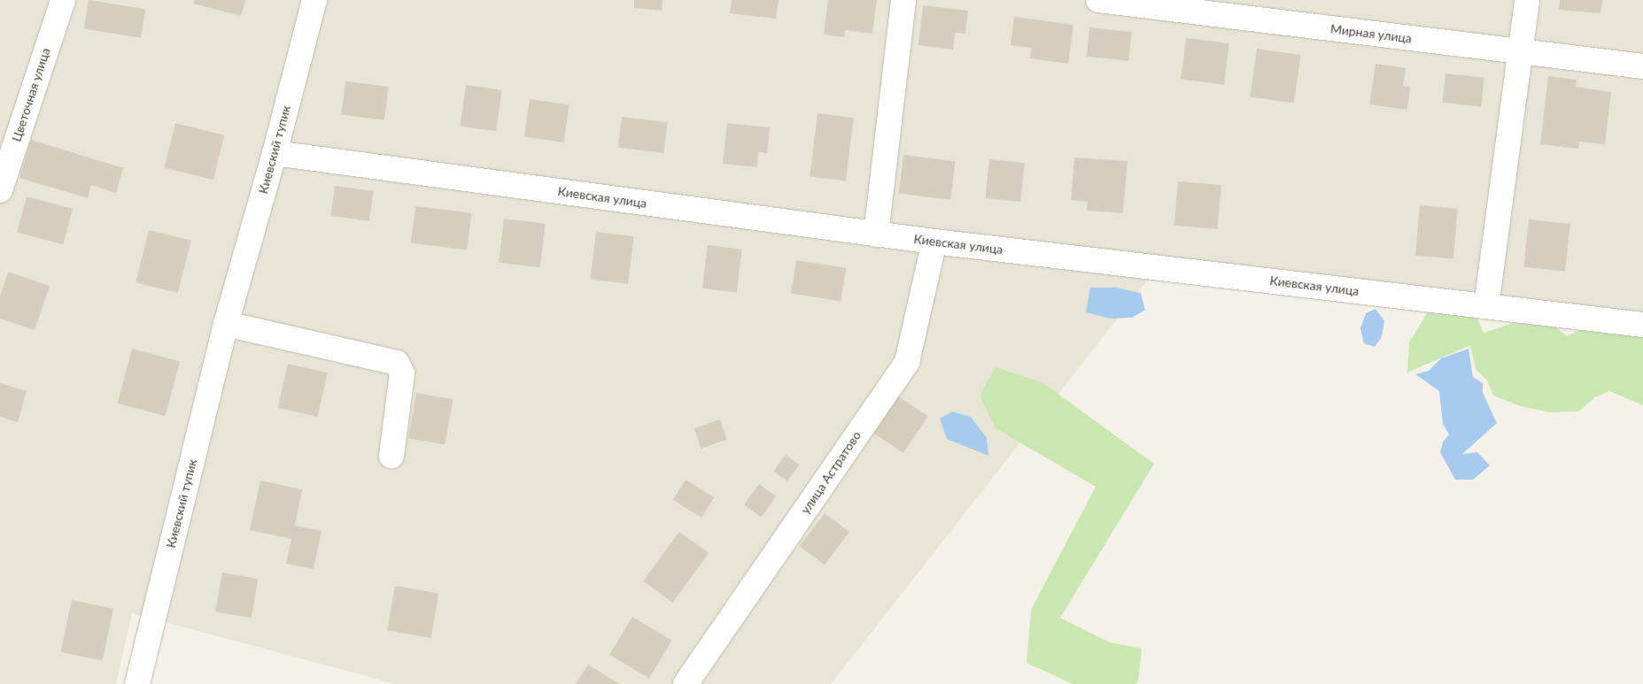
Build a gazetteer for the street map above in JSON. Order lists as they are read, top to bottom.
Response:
{
  "streets": {
    "street": [
      "Мирная улица",
      "Цветочная улица",
      "Киевский тупик",
      "Киевская улица",
      "улица Астратово"
    ]
  },
  "crossings": [
    ["Киевский тупик", "Киевская улица"],
    ["Киевская улица", "улица Астратово"]
  ]
}
